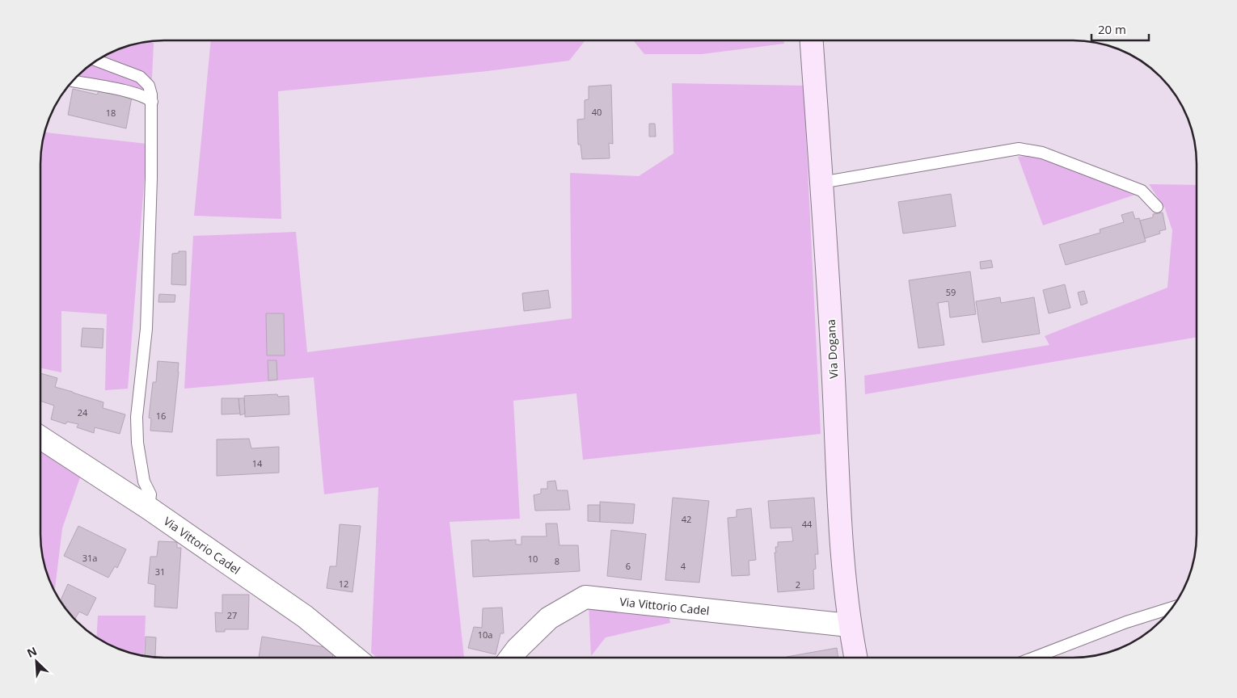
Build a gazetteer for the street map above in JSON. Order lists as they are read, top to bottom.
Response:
{
  "streets": {
    "street": ["Via Dogana", "Via Vittorio Cadel"]
  },
  "crossings": [
    ["Via Dogana", "Via Vittorio Cadel"]
  ],
  "house_numbers": [
    "40",
    "18",
    "59",
    "24",
    "16",
    "14",
    "42",
    "44",
    "31a",
    "10",
    "8",
    "6",
    "4",
    "31",
    "12",
    "2",
    "27",
    "10a"
  ],
  "scale_bar": "20 m",
  "north": "top left"
}
